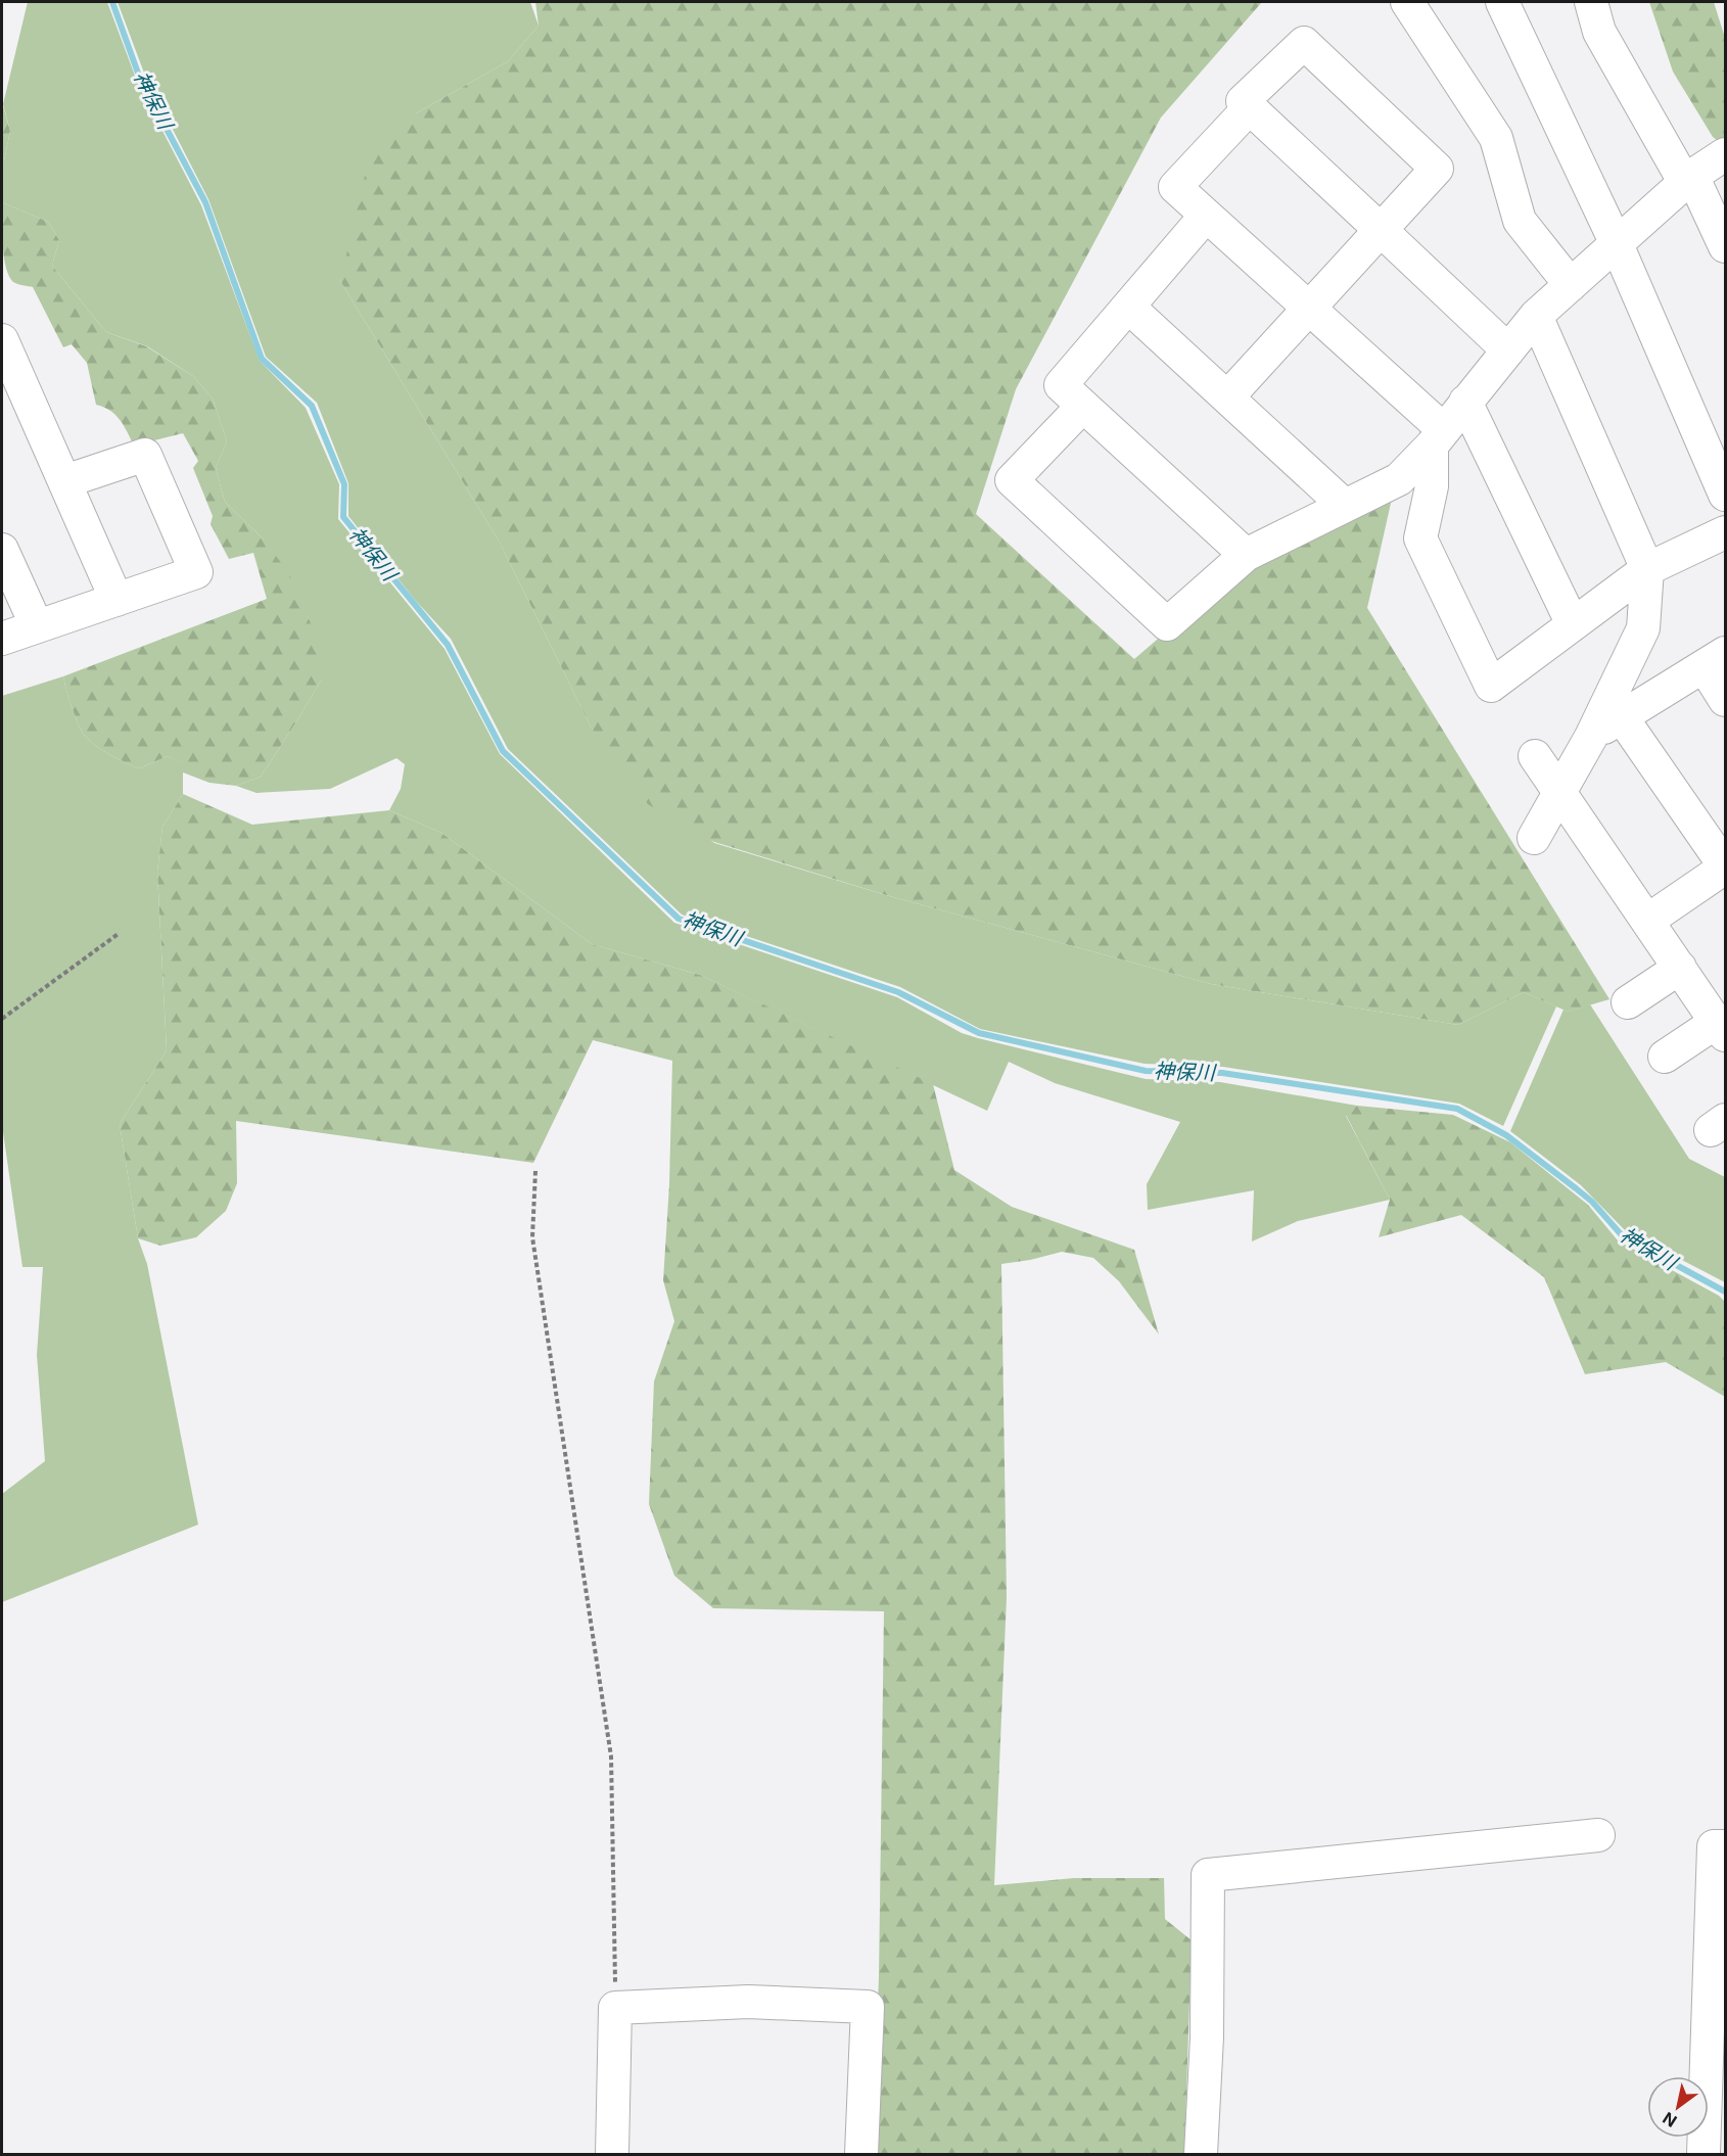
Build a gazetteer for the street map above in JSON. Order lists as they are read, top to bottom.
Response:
{
  "water": ["神保川"],
  "north": "bottom left"
}
